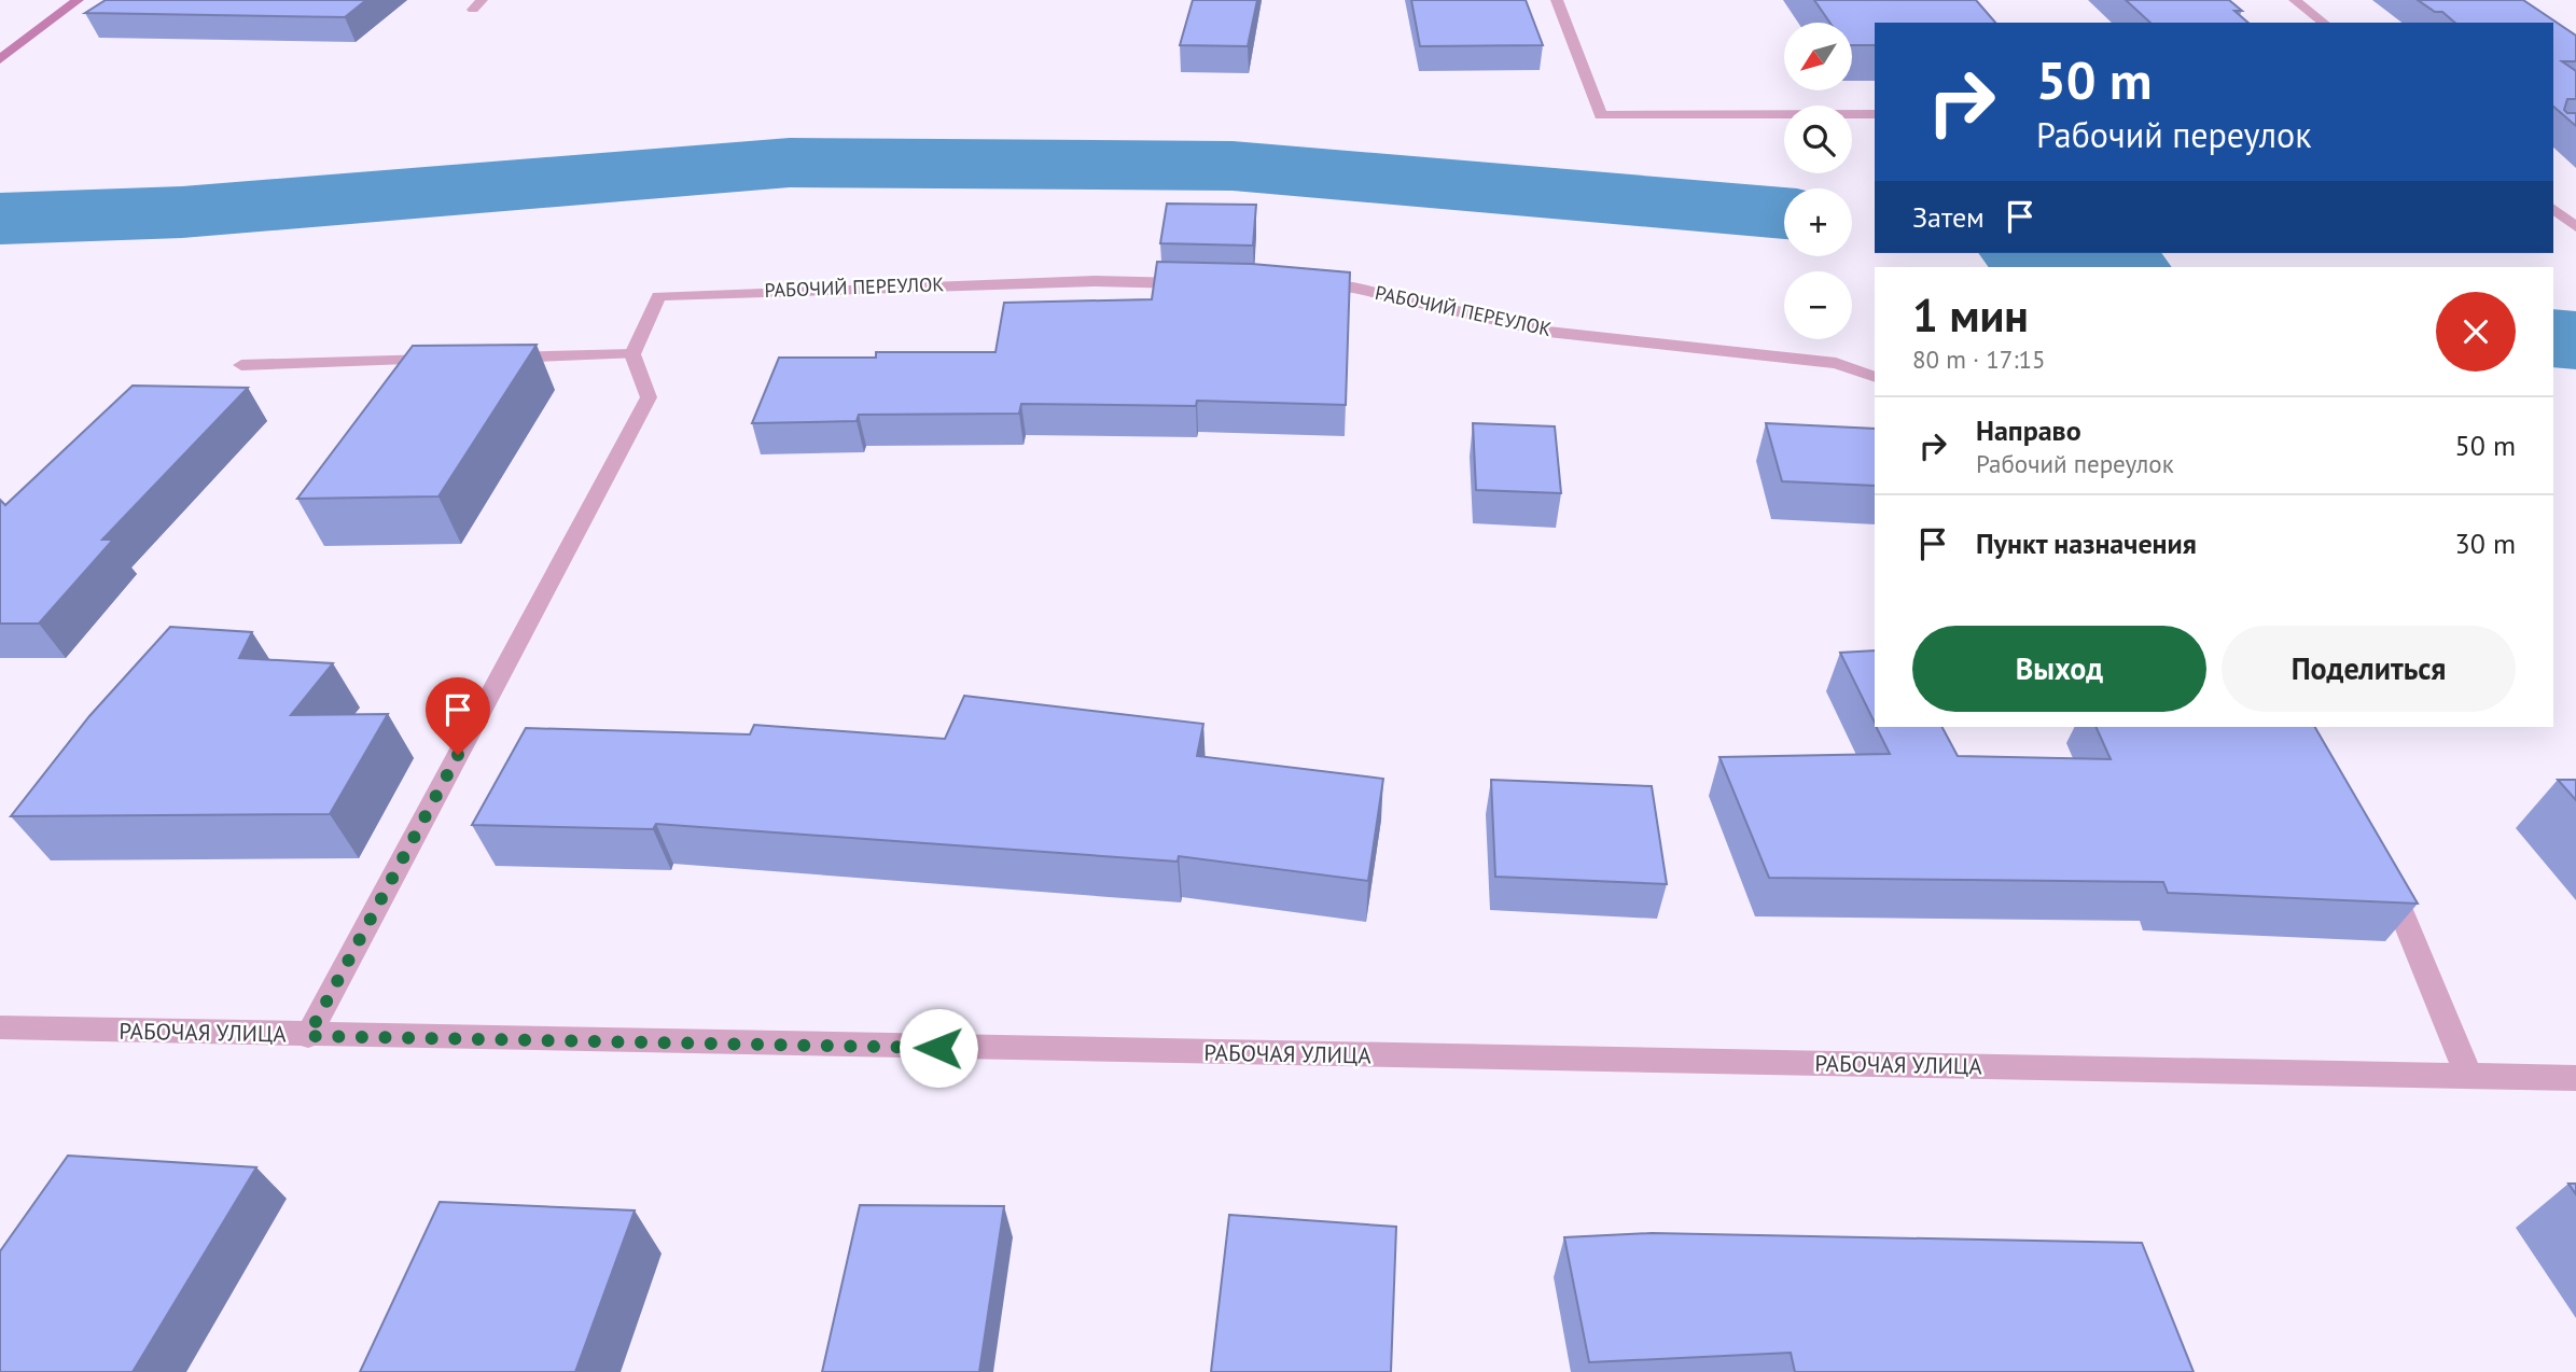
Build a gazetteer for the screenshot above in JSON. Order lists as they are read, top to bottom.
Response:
{
  "streets": {
    "street": ["РАБОЧИЙ ПЕРЕУЛОК", "РАБОЧАЯ УЛИЦА"]
  },
  "north": "bottom left",
  "page": {
    "map_buttons": ["+", "−"],
    "turn": ["50 m", "Рабочий переулок"],
    "then": "Затем",
    "heading": ["1 мин", "80 m · 17:15"],
    "list": [
      {
        "name": "Направо",
        "note": "Рабочий переулок",
        "value": "50 m"
      },
      {
        "name": "Пункт назначения",
        "value": "30 m"
      }
    ],
    "buttons": ["Выход", "Поделиться"]
  }
}
